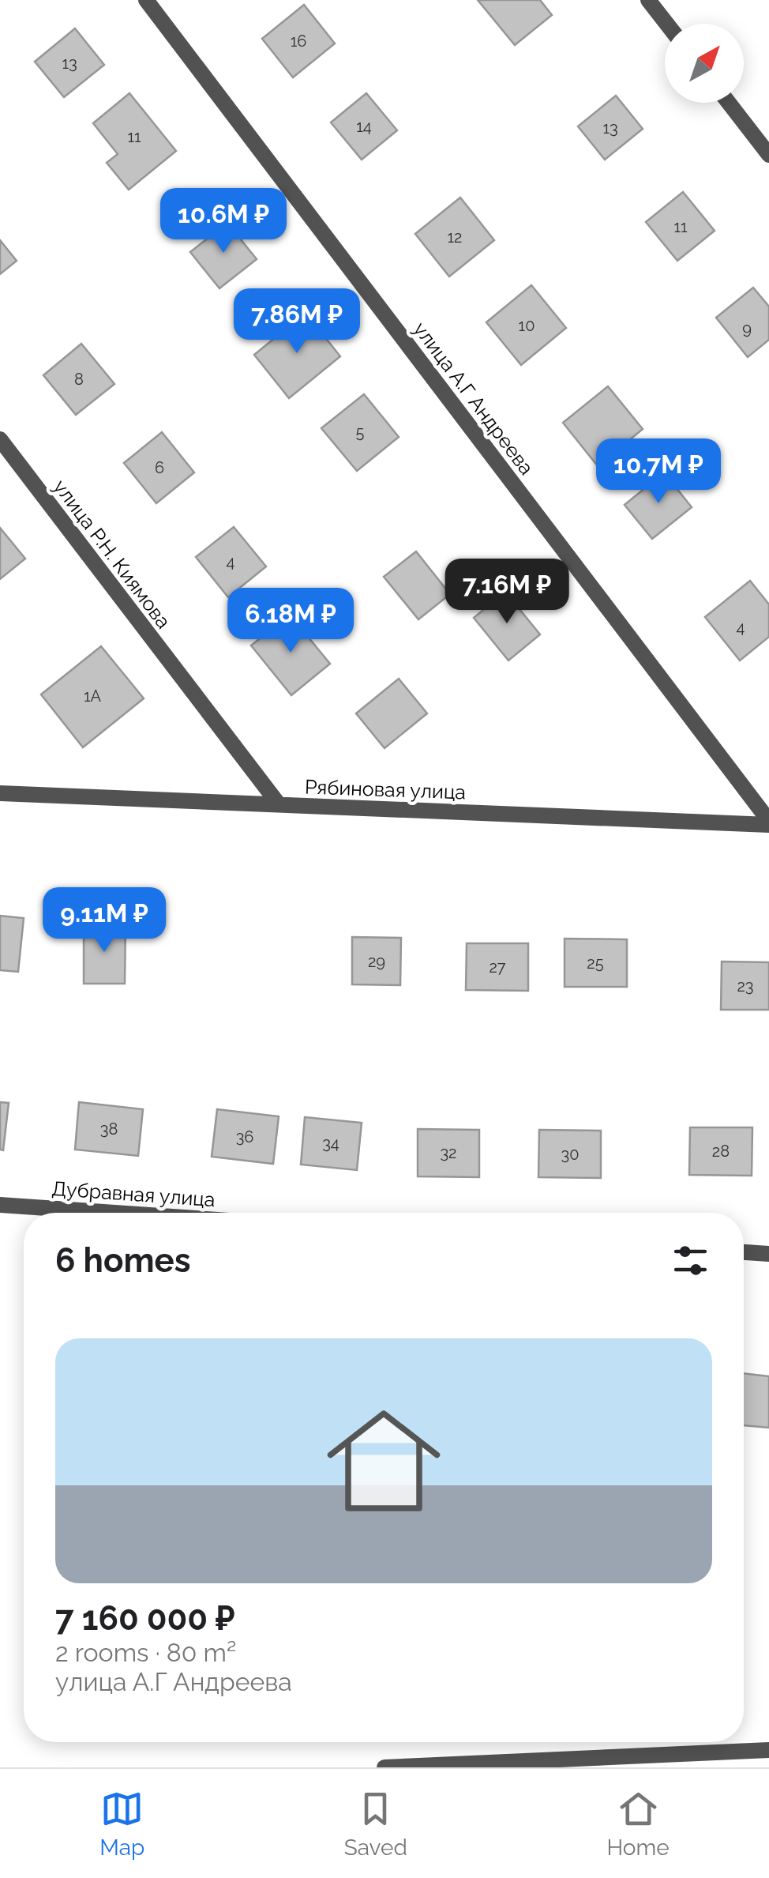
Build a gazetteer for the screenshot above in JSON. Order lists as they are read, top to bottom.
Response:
{
  "streets": {
    "street": [
      "улица А.Г Андреева",
      "улица Р.Н. Киямова",
      "Рябиновая улица",
      "Дубравная улица"
    ]
  },
  "crossings": [
    ["улица А.Г Андреева", "Рябиновая улица"],
    ["улица Р.Н. Киямова", "Рябиновая улица"]
  ],
  "house_numbers": [
    "16",
    "13",
    "14",
    "13",
    "11",
    "11",
    "12",
    "10",
    "9",
    "8",
    "5",
    "6",
    "4",
    "4",
    "1А",
    "29",
    "25",
    "27",
    "23",
    "38",
    "36",
    "34",
    "28",
    "32",
    "30"
  ],
  "north": "top right",
  "page": {
    "price": [
      "10.6M ₽",
      "7.86M ₽",
      "10.7M ₽",
      "7.16M ₽",
      "6.18M ₽",
      "9.11M ₽"
    ],
    "heading": "6 homes",
    "list": [
      {
        "name": "7 160 000 ₽",
        "note": "2 rooms · 80 m² · улица А.Г Андреева"
      }
    ],
    "tabs": ["Map", "Saved", "Home"]
  }
}
